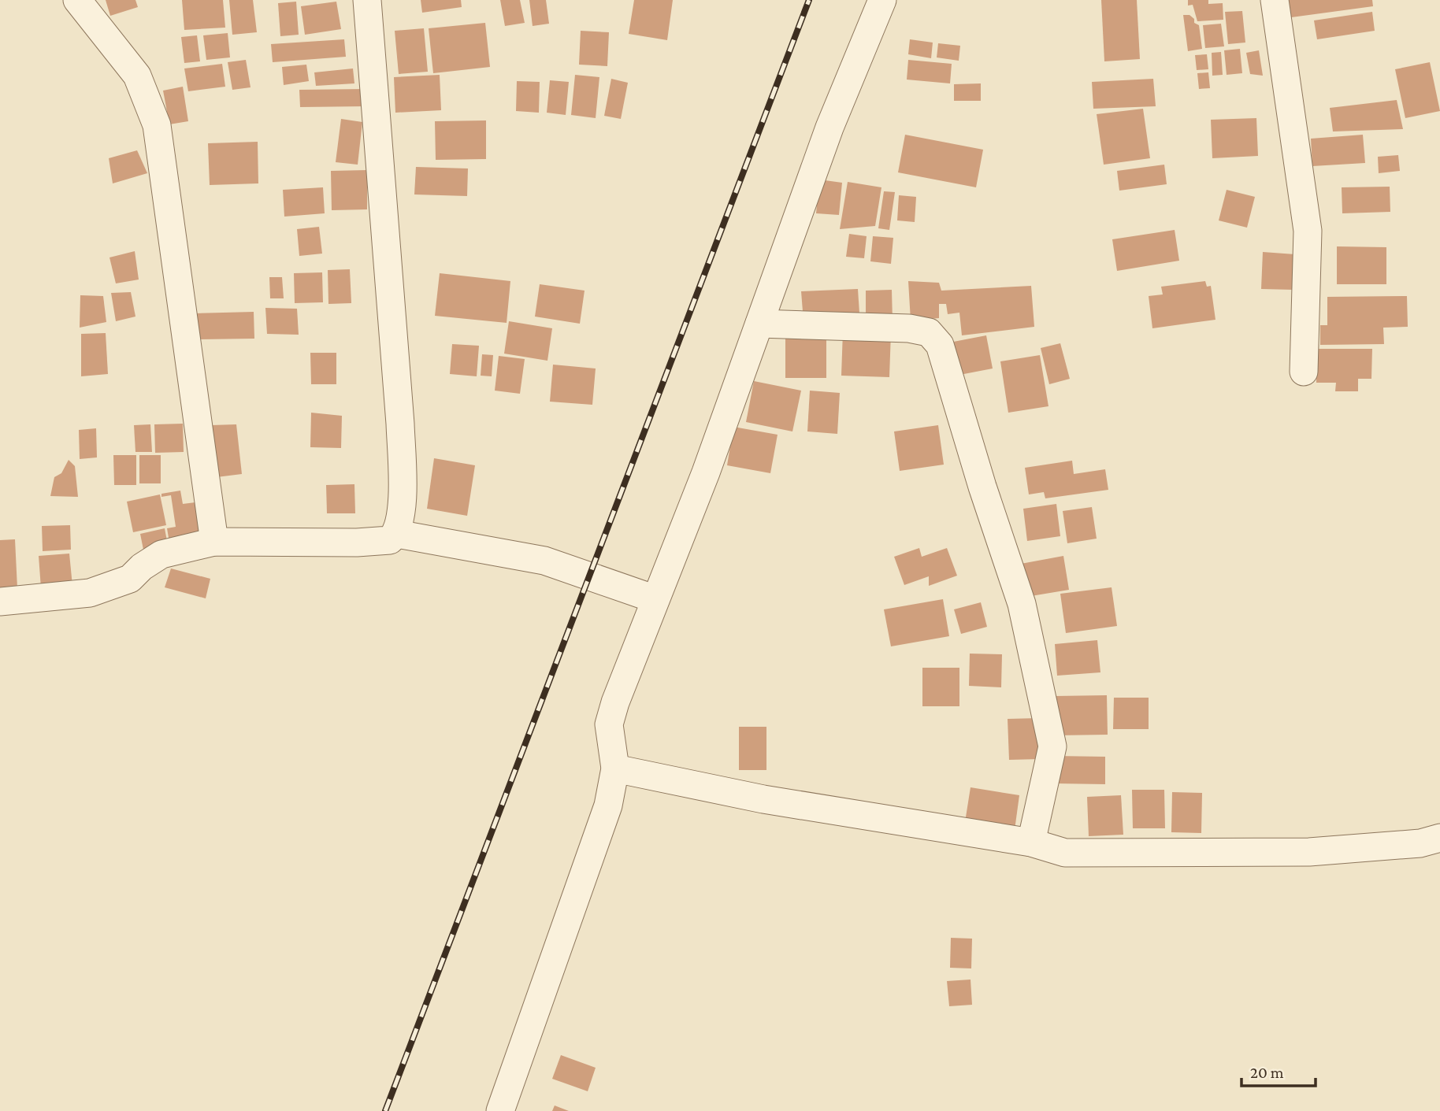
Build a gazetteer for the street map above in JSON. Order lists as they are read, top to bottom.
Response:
{
  "scale_bar": "20 m"
}
